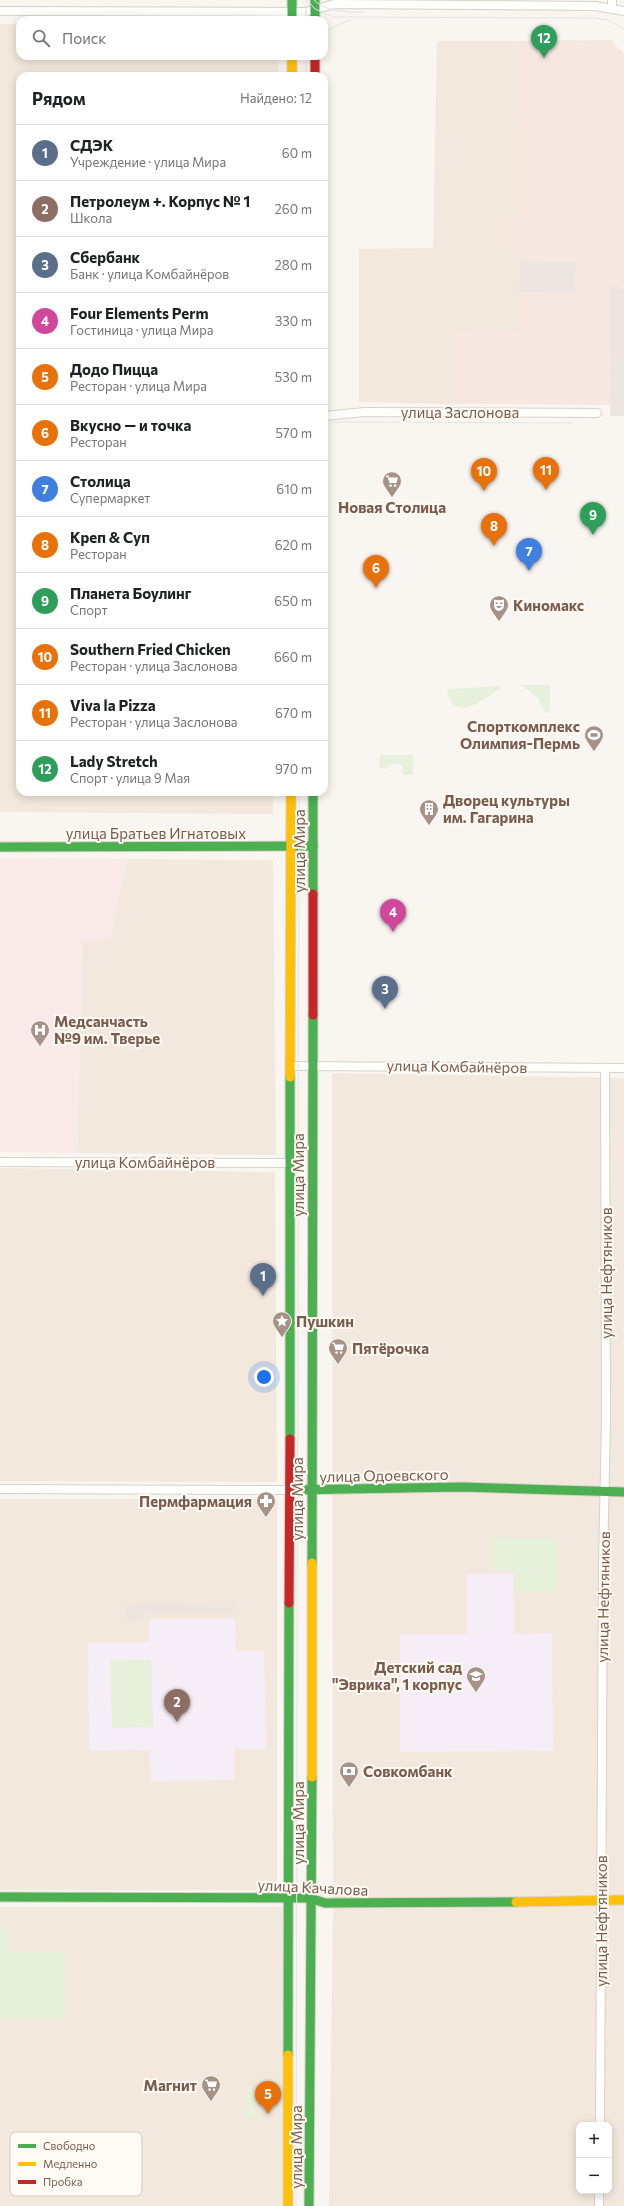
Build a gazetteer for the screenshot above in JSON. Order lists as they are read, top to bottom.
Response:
{
  "streets": {
    "main road": [
      "улица Братьев Игнатовых",
      "улица Мира",
      "улица Одоевского",
      "улица Качалова"
    ],
    "street": ["улица Заслонова", "улица Комбайнёров", "улица Нефтяников"]
  },
  "crossings": [
    ["улица Братьев Игнатовых", "улица Мира"],
    ["улица Мира", "улица Комбайнёров"],
    ["улица Мира", "улица Одоевского"],
    ["улица Мира", "улица Качалова"],
    ["улица Комбайнёров", "улица Нефтяников"],
    ["улица Нефтяников", "улица Одоевского"],
    ["улица Нефтяников", "улица Качалова"]
  ],
  "places": {
    "supermarket": ["Новая Столица", "Пятёрочка", "Магнит"],
    "theatre": ["Киномакс"],
    "sports": ["Спорткомплекс Олимпия-Пермь"],
    "building": ["Дворец культуры им. Гагарина"],
    "hospital": ["Медсанчасть №9 им. Тверье"],
    "place": ["Пушкин"],
    "pharmacy": ["Пермфармация"],
    "school or university": ["Детский сад \"Эврика\", 1 корпус"],
    "bank": ["Совкомбанк"]
  },
  "legend": ["Свободно", "Медленно", "Пробка"],
  "page": {
    "search": "Поиск",
    "pins": [
      "12",
      "11",
      "10",
      "9",
      "8",
      "7",
      "6",
      "4",
      "3",
      "1",
      "2",
      "5"
    ],
    "heading": ["Рядом", "Найдено: 12"],
    "list": [
      {
        "mark": "1",
        "name": "СДЭК",
        "note": "Учреждение · улица Мира",
        "value": "60 m"
      },
      {
        "mark": "2",
        "name": "Петролеум +. Корпус № 1",
        "note": "Школа",
        "value": "260 m"
      },
      {
        "mark": "3",
        "name": "Сбербанк",
        "note": "Банк · улица Комбайнёров",
        "value": "280 m"
      },
      {
        "mark": "4",
        "name": "Four Elements Perm",
        "note": "Гостиница · улица Мира",
        "value": "330 m"
      },
      {
        "mark": "5",
        "name": "Додо Пицца",
        "note": "Ресторан · улица Мира",
        "value": "530 m"
      },
      {
        "mark": "6",
        "name": "Вкусно — и точка",
        "note": "Ресторан",
        "value": "570 m"
      },
      {
        "mark": "7",
        "name": "Столица",
        "note": "Супермаркет",
        "value": "610 m"
      },
      {
        "mark": "8",
        "name": "Креп & Суп",
        "note": "Ресторан",
        "value": "620 m"
      },
      {
        "mark": "9",
        "name": "Планета Боулинг",
        "note": "Спорт",
        "value": "650 m"
      },
      {
        "mark": "10",
        "name": "Southern Fried Chicken",
        "note": "Ресторан · улица Заслонова",
        "value": "660 m"
      },
      {
        "mark": "11",
        "name": "Viva la Pizza",
        "note": "Ресторан · улица Заслонова",
        "value": "670 m"
      },
      {
        "mark": "12",
        "name": "Lady Stretch",
        "note": "Спорт · улица 9 Мая",
        "value": "970 m"
      }
    ],
    "map_buttons": ["+", "−"]
  }
}
